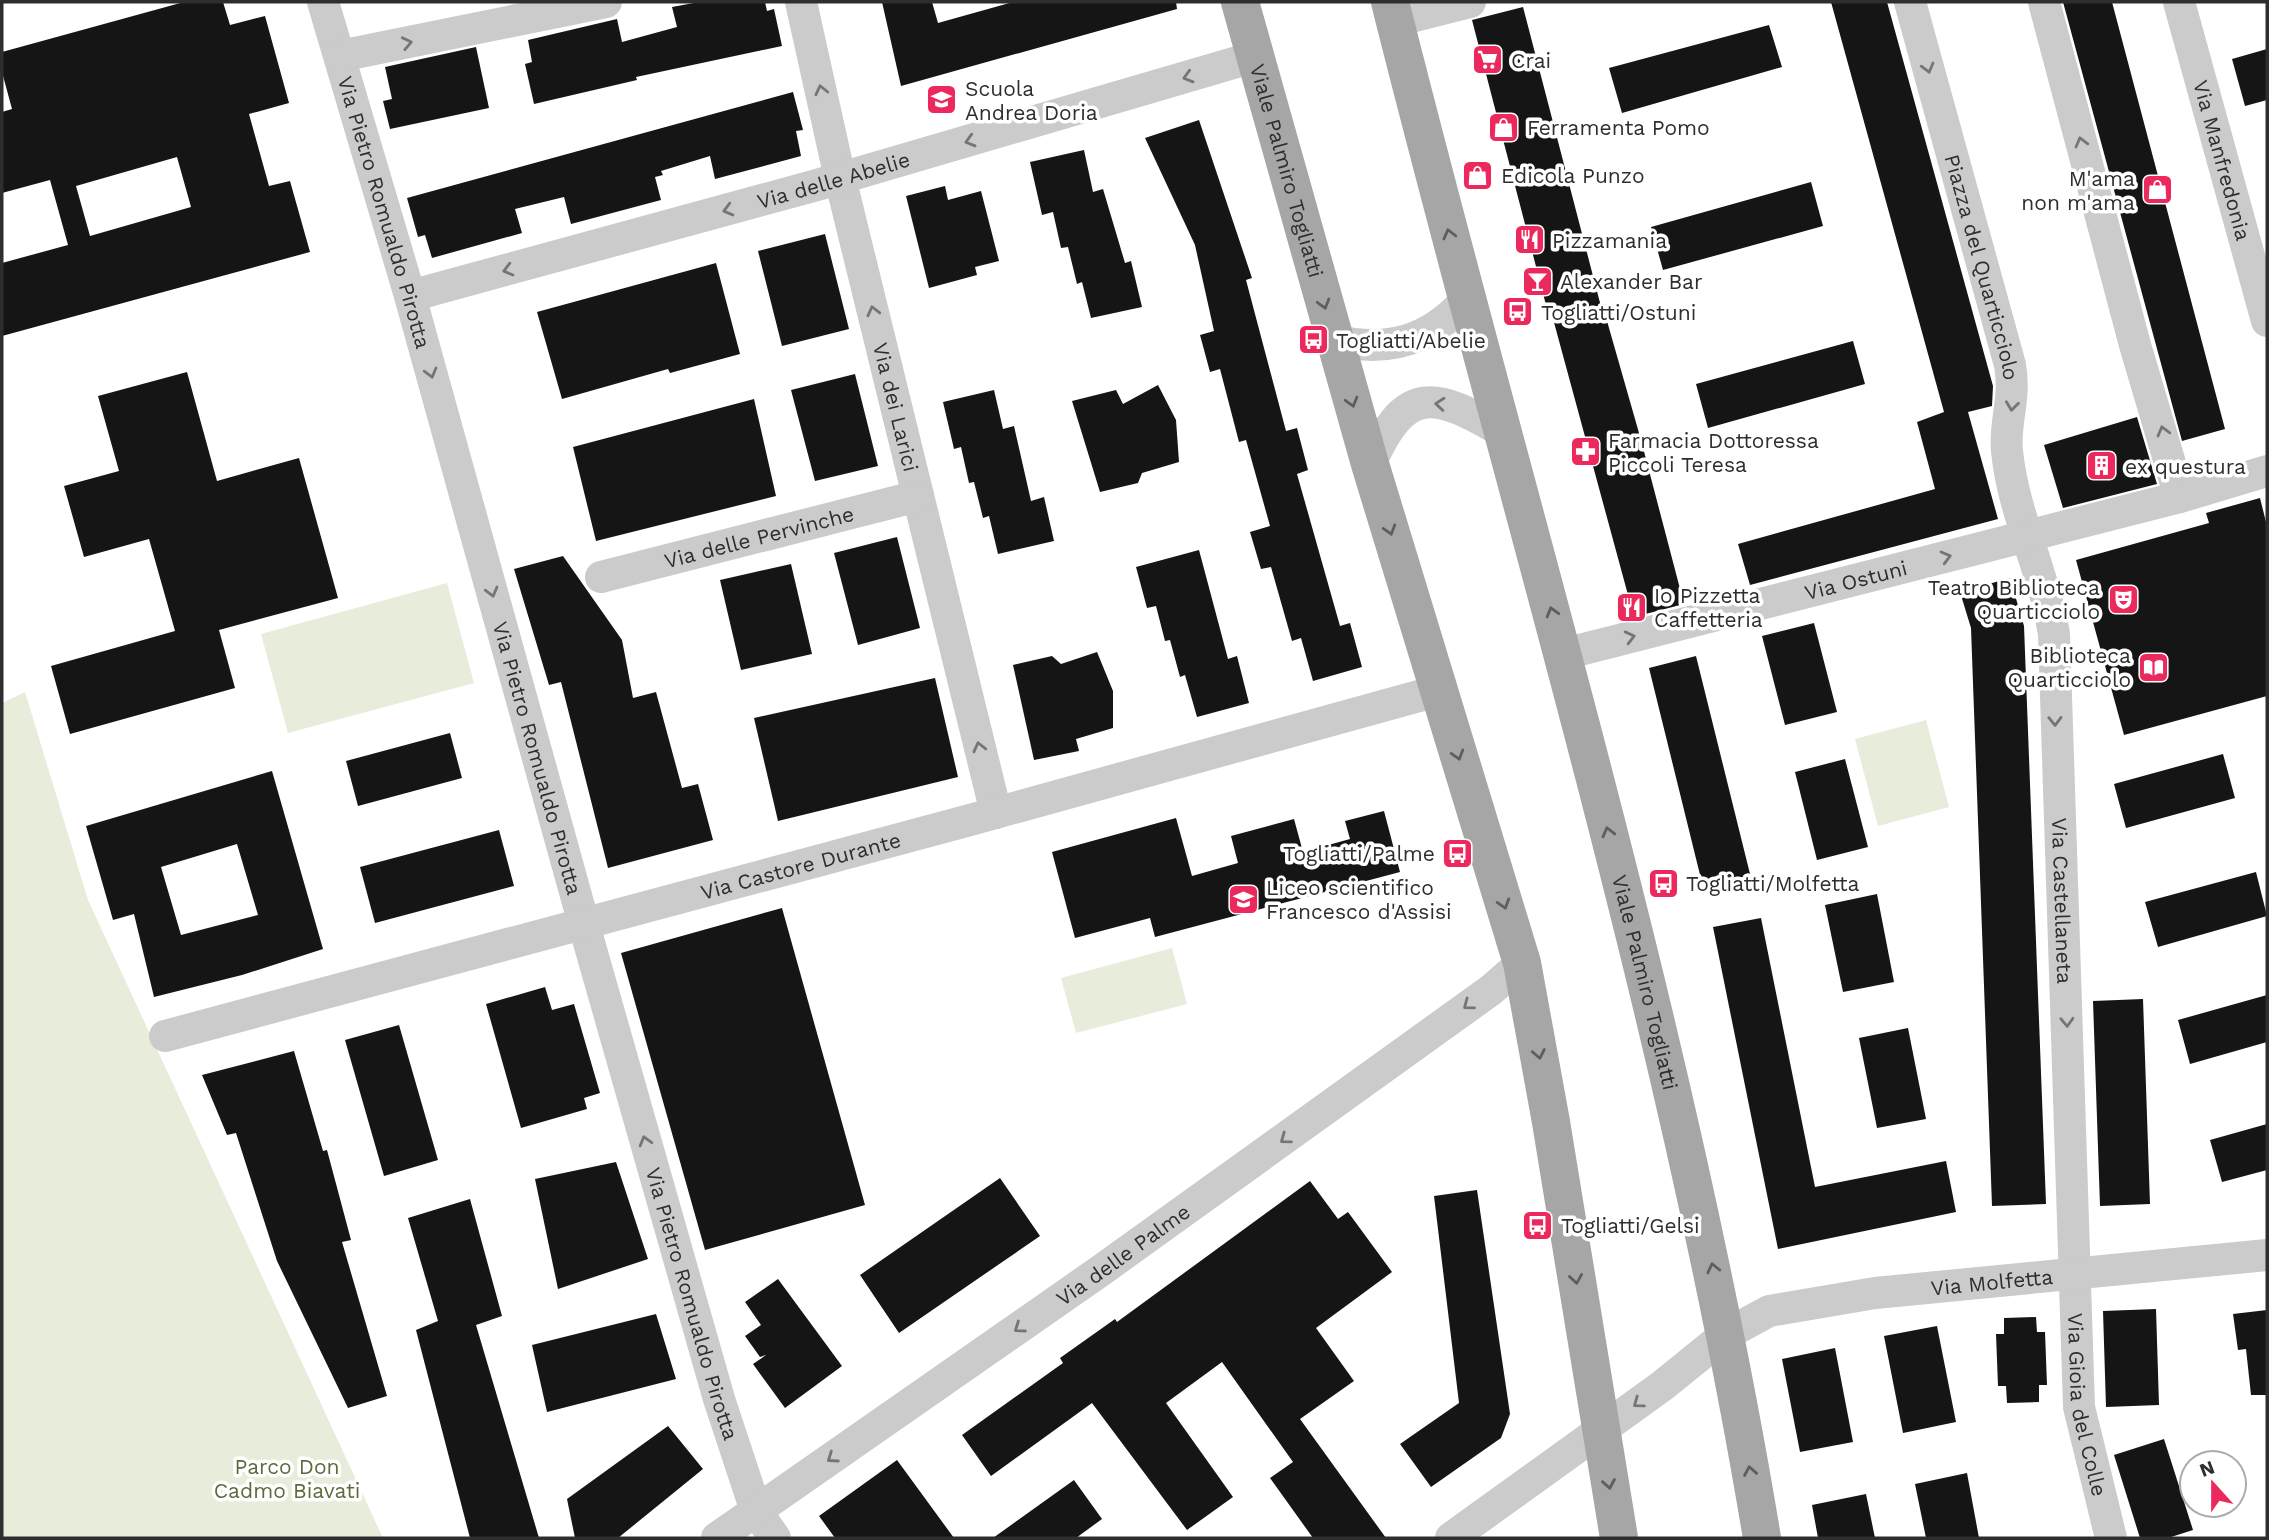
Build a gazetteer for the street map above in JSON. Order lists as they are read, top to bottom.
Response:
{
  "streets": {
    "main road": ["Viale Palmiro Togliatti"],
    "street": [
      "Via Manfredonia",
      "Via delle Abelie",
      "Via Pietro Romualdo Pirotta",
      "Piazza del Quarticciolo",
      "Via dei Larici",
      "Via delle Pervinche",
      "Via Ostuni",
      "Via Castore Durante",
      "Via Castellaneta",
      "Via delle Palme",
      "Via Molfetta",
      "Via Gioia del Colle"
    ]
  },
  "crossings": [
    ["Viale Palmiro Togliatti", "Via delle Abelie"],
    ["Viale Palmiro Togliatti", "Via Ostuni"],
    ["Viale Palmiro Togliatti", "Via Castore Durante"],
    ["Viale Palmiro Togliatti", "Via delle Palme"],
    ["Viale Palmiro Togliatti", "Via Molfetta"],
    ["Via delle Abelie", "Via Pietro Romualdo Pirotta"],
    ["Via delle Abelie", "Via dei Larici"],
    ["Via Pietro Romualdo Pirotta", "Via Castore Durante"],
    ["Via Pietro Romualdo Pirotta", "Via delle Palme"],
    ["Piazza del Quarticciolo", "Via Ostuni"],
    ["Piazza del Quarticciolo", "Via Castellaneta"],
    ["Via dei Larici", "Via delle Pervinche"],
    ["Via dei Larici", "Via Castore Durante"],
    ["Via Ostuni", "Via Castellaneta"],
    ["Via Castellaneta", "Via Molfetta"],
    ["Via Castellaneta", "Via Gioia del Colle"],
    ["Via Molfetta", "Via Gioia del Colle"]
  ],
  "one_way": [
    "Via dei Larici",
    "Via Ostuni",
    "Via Castellaneta",
    "Via delle Palme"
  ],
  "parks": ["Parco Don Cadmo Biavati"],
  "places": {
    "supermarket": ["Crai"],
    "school or university": ["Scuola Andrea Doria", "Liceo scientifico Francesco d'Assisi"],
    "shop": ["Ferramenta Pomo", "Edicola Punzo", "M'ama non m'ama"],
    "restaurant": ["Pizzamania", "Io Pizzetta Caffetteria"],
    "bar": ["Alexander Bar"],
    "bus stop": [
      "Togliatti/Ostuni",
      "Togliatti/Abelie",
      "Togliatti/Palme",
      "Togliatti/Molfetta",
      "Togliatti/Gelsi"
    ],
    "pharmacy": ["Farmacia Dottoressa Piccoli Teresa"],
    "building": ["ex questura"],
    "theatre": ["Teatro Biblioteca Quarticciolo"],
    "library": ["Biblioteca Quarticciolo"]
  },
  "north": "top"
}
